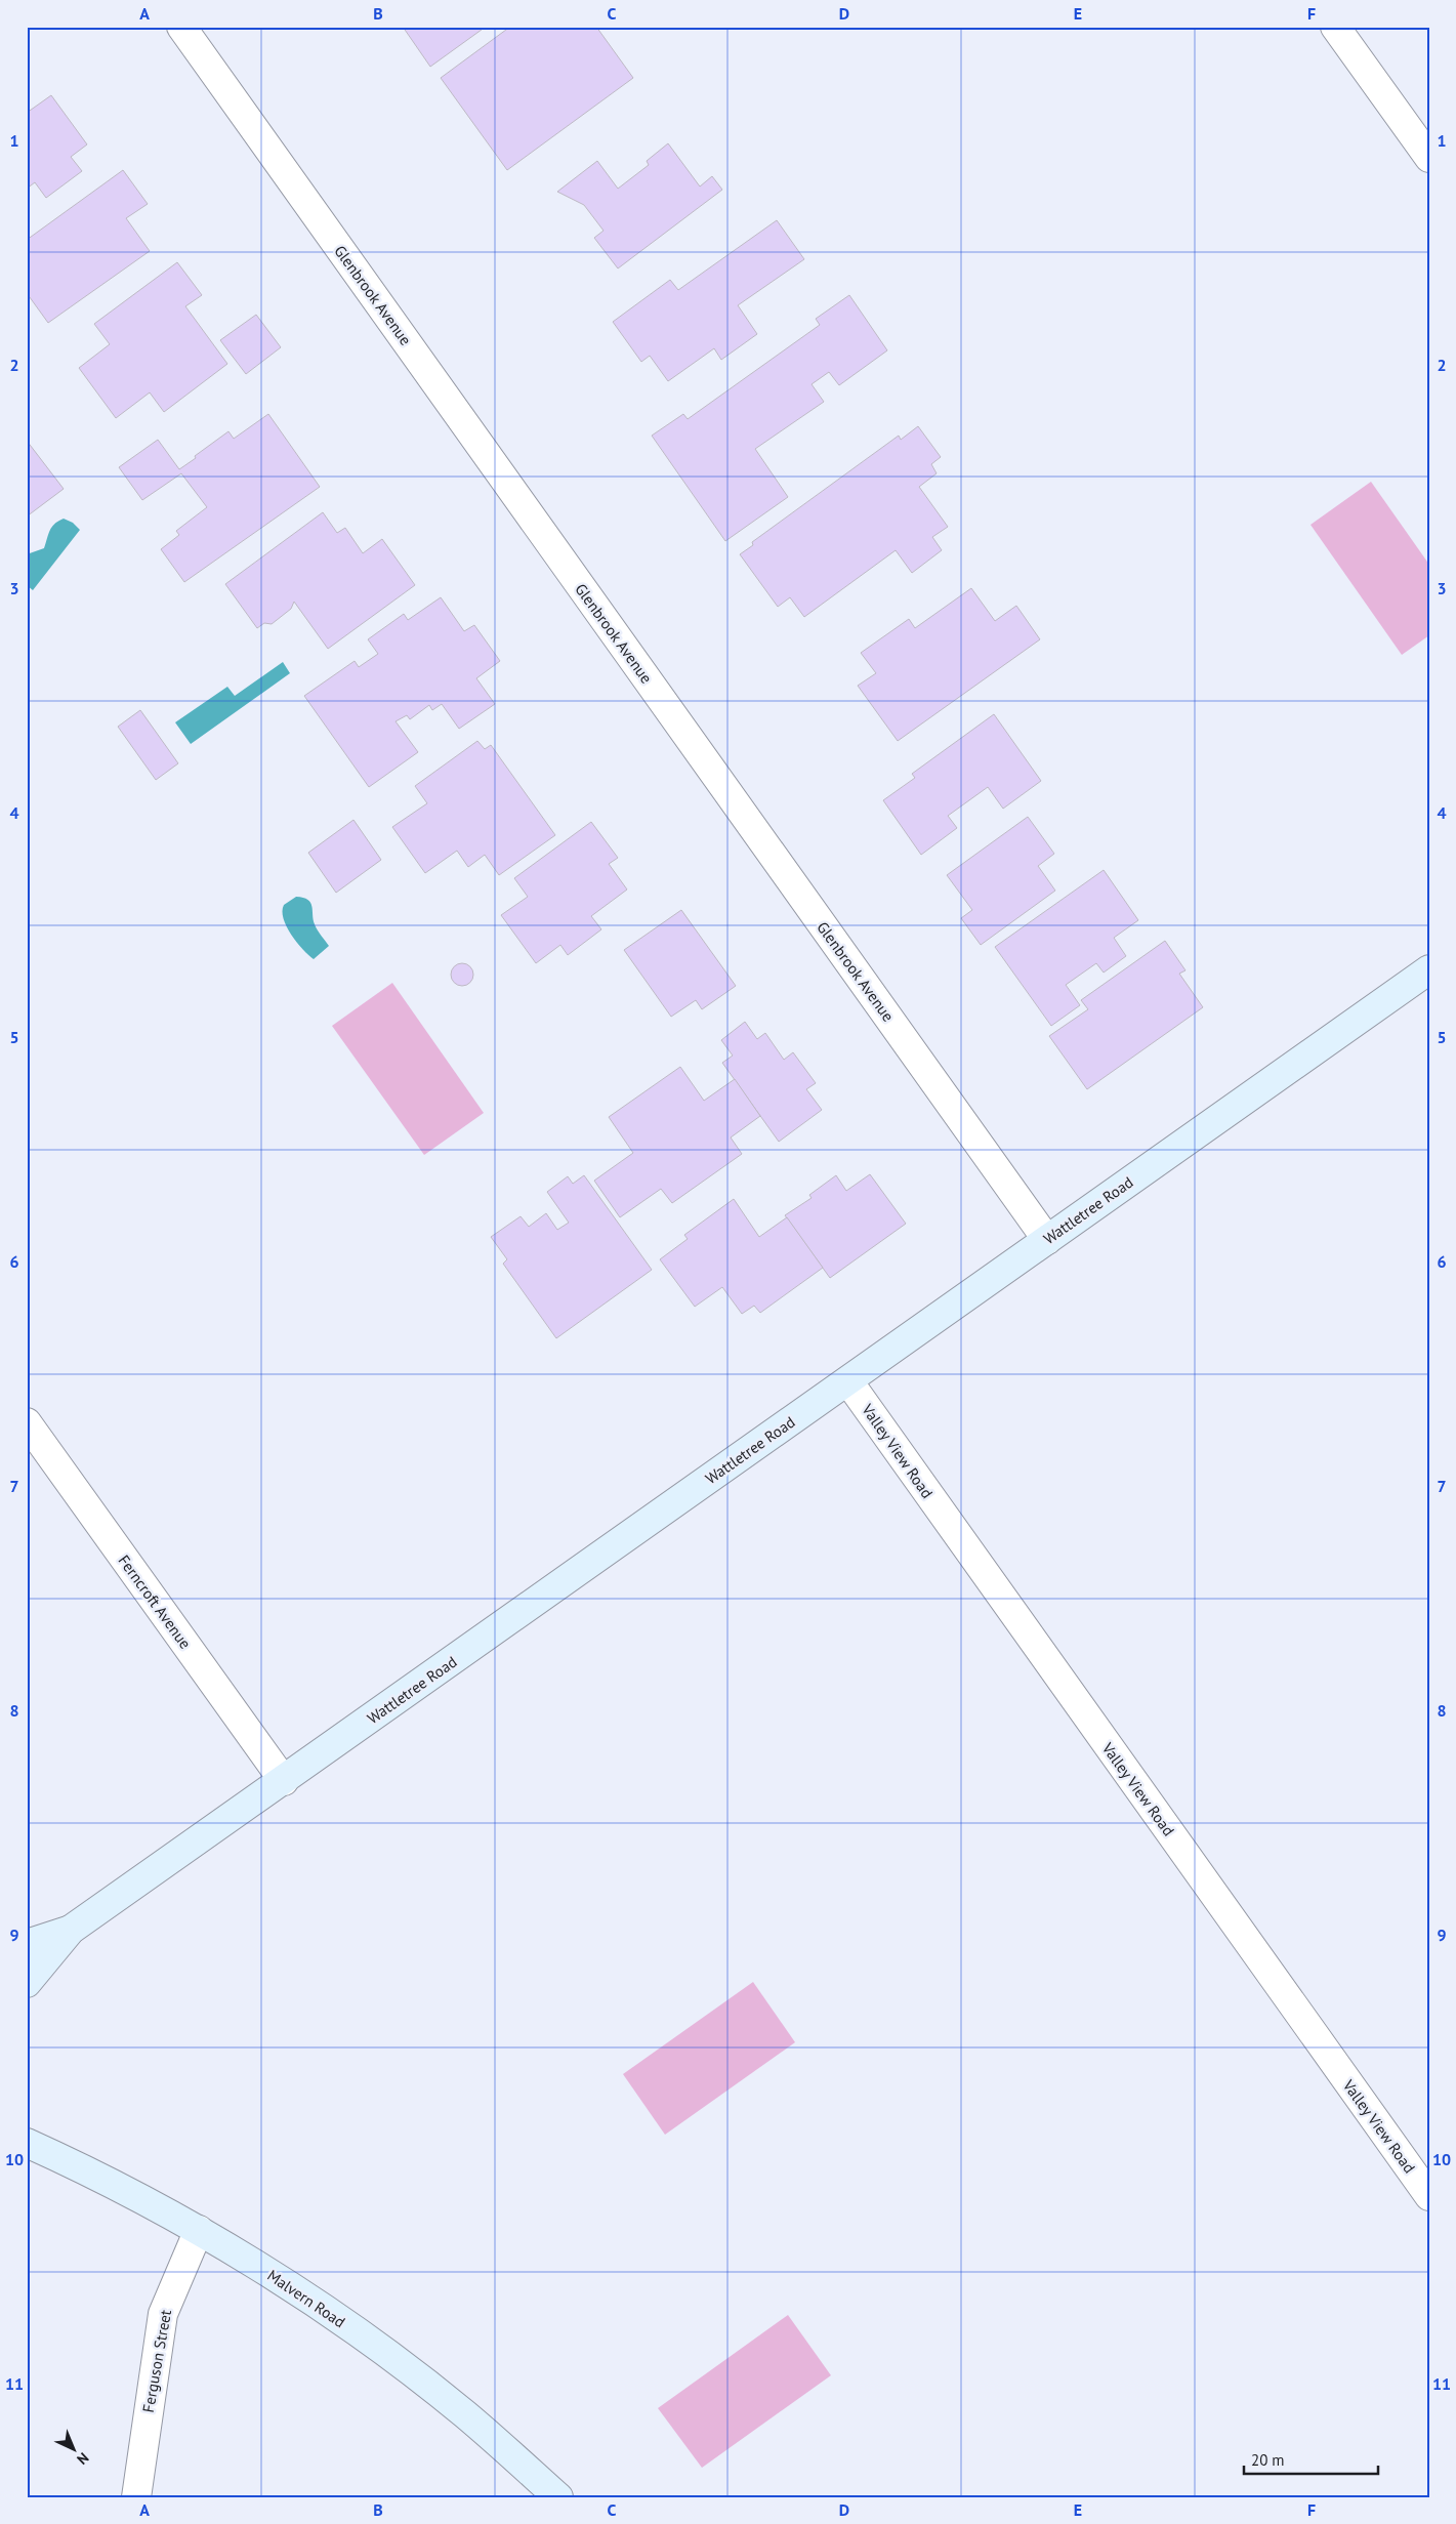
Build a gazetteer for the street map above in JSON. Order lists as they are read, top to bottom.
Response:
{
  "streets": {
    "main road": ["Wattletree Road", "Malvern Road"],
    "street": [
      "Glenbrook Avenue",
      "Valley View Road",
      "Ferncroft Avenue",
      "Ferguson Street"
    ]
  },
  "crossings": [
    ["Glenbrook Avenue", "Wattletree Road"],
    ["Wattletree Road", "Valley View Road"],
    ["Wattletree Road", "Ferncroft Avenue"],
    ["Malvern Road", "Ferguson Street"]
  ],
  "scale_bar": "20 m",
  "north": "bottom right",
  "grid": {
    "columns": [
      "A",
      "B",
      "C",
      "D",
      "E",
      "F"
    ],
    "rows": [
      "1",
      "2",
      "3",
      "4",
      "5",
      "6",
      "7",
      "8",
      "9",
      "10",
      "11"
    ]
  }
}
